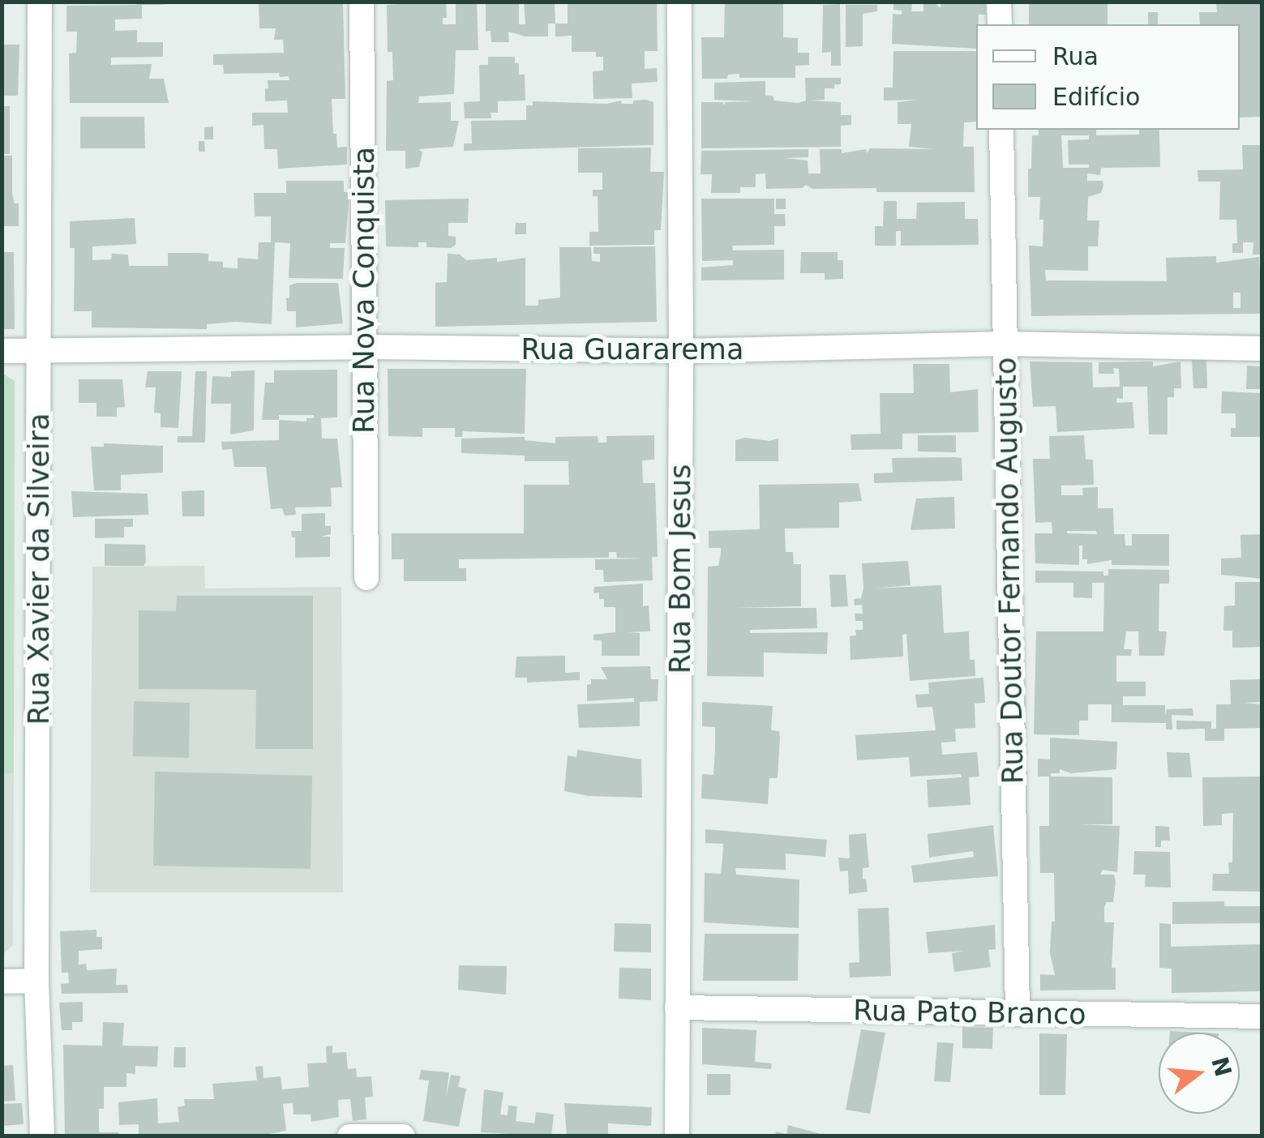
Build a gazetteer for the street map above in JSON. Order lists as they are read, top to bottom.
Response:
{
  "streets": {
    "street": [
      "Rua Nova Conquista",
      "Rua Guararema",
      "Rua Xavier da Silveira",
      "Rua Bom Jesus",
      "Rua Doutor Fernando Augusto",
      "Rua Pato Branco"
    ]
  },
  "crossings": [
    ["Rua Nova Conquista", "Rua Guararema"],
    ["Rua Guararema", "Rua Xavier da Silveira"],
    ["Rua Guararema", "Rua Bom Jesus"],
    ["Rua Guararema", "Rua Doutor Fernando Augusto"],
    ["Rua Bom Jesus", "Rua Pato Branco"],
    ["Rua Doutor Fernando Augusto", "Rua Pato Branco"]
  ],
  "legend": ["Rua", "Edifício"],
  "north": "right"
}
